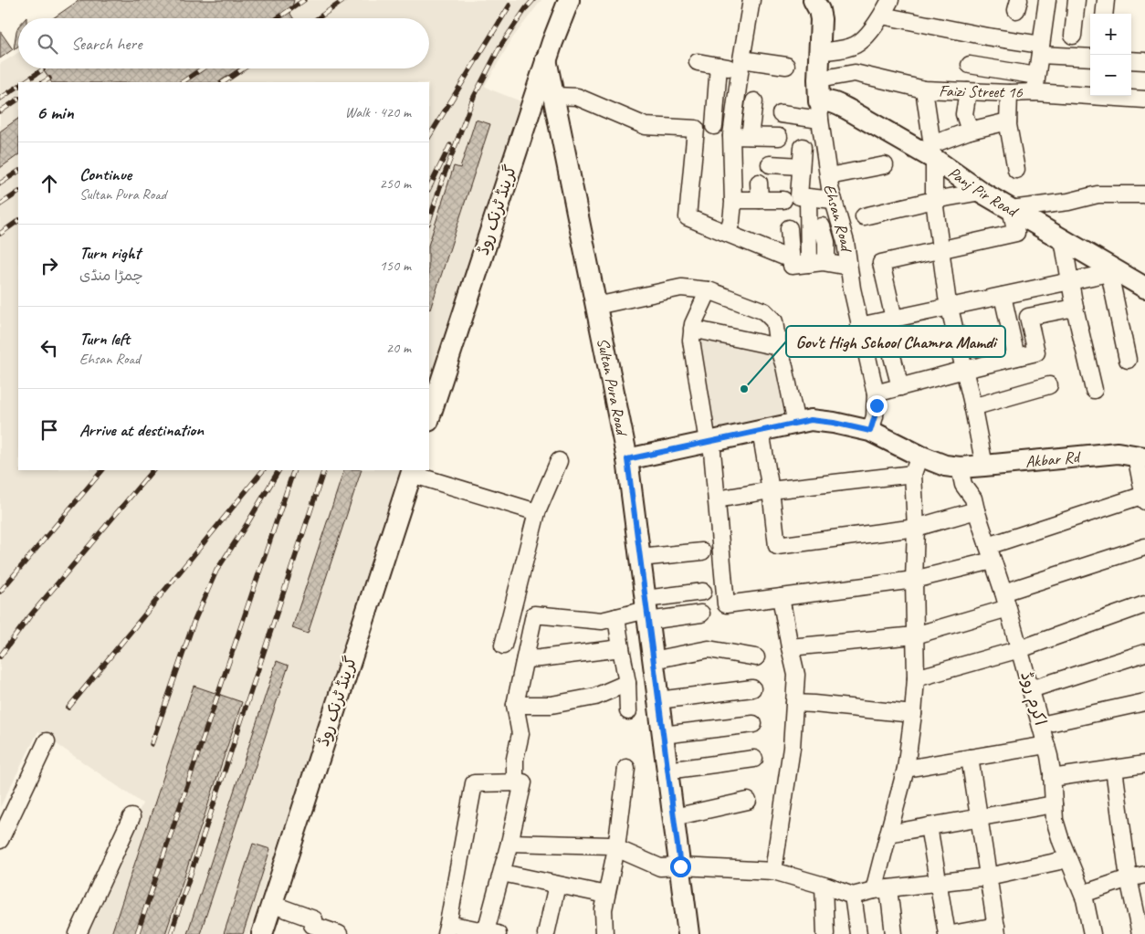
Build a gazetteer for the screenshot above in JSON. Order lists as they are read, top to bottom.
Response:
{
  "streets": {
    "main road": [
      "Panj Pir Road",
      "گرینڈ ٹرنک روڈ",
      "Ehsan Road",
      "Sultan Pura Road",
      "Akbar Rd"
    ],
    "street": ["Faizi Street 16", "اکرم روڈ"]
  },
  "crossings": [
    ["Faizi Street 16", "Ehsan Road"],
    ["Panj Pir Road", "Ehsan Road"],
    ["گرینڈ ٹرنک روڈ", "Sultan Pura Road"],
    ["Ehsan Road", "Akbar Rd"],
    ["Sultan Pura Road", "Akbar Rd"],
    ["Akbar Rd", "اکرم روڈ"]
  ],
  "places": ["Gov't High School Chamra Mamdi"],
  "page": {
    "map_buttons": ["+", "−"],
    "search": "Search here",
    "heading": ["6 min", "Walk · 420 m"],
    "list": [
      ["Continue", "Sultan Pura Road", "250 m"],
      ["Turn right", "چمڑا منڈی", "150 m"],
      ["Turn left", "Ehsan Road", "20 m"],
      "Arrive at destination"
    ]
  }
}
